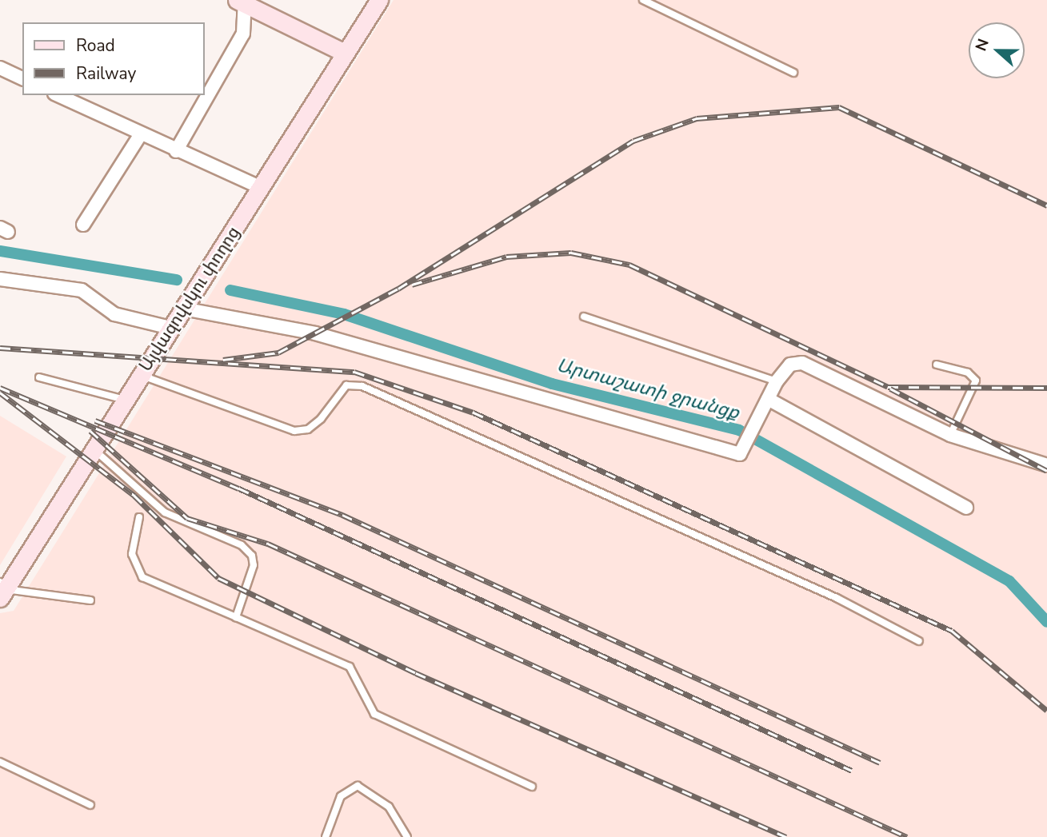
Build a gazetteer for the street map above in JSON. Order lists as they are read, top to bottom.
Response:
{
  "streets": {
    "main road": ["Այվազովսկու փողոց"]
  },
  "water": ["Արտաշատի ջրանցք"],
  "legend": ["Road", "Railway"],
  "north": "left"
}
